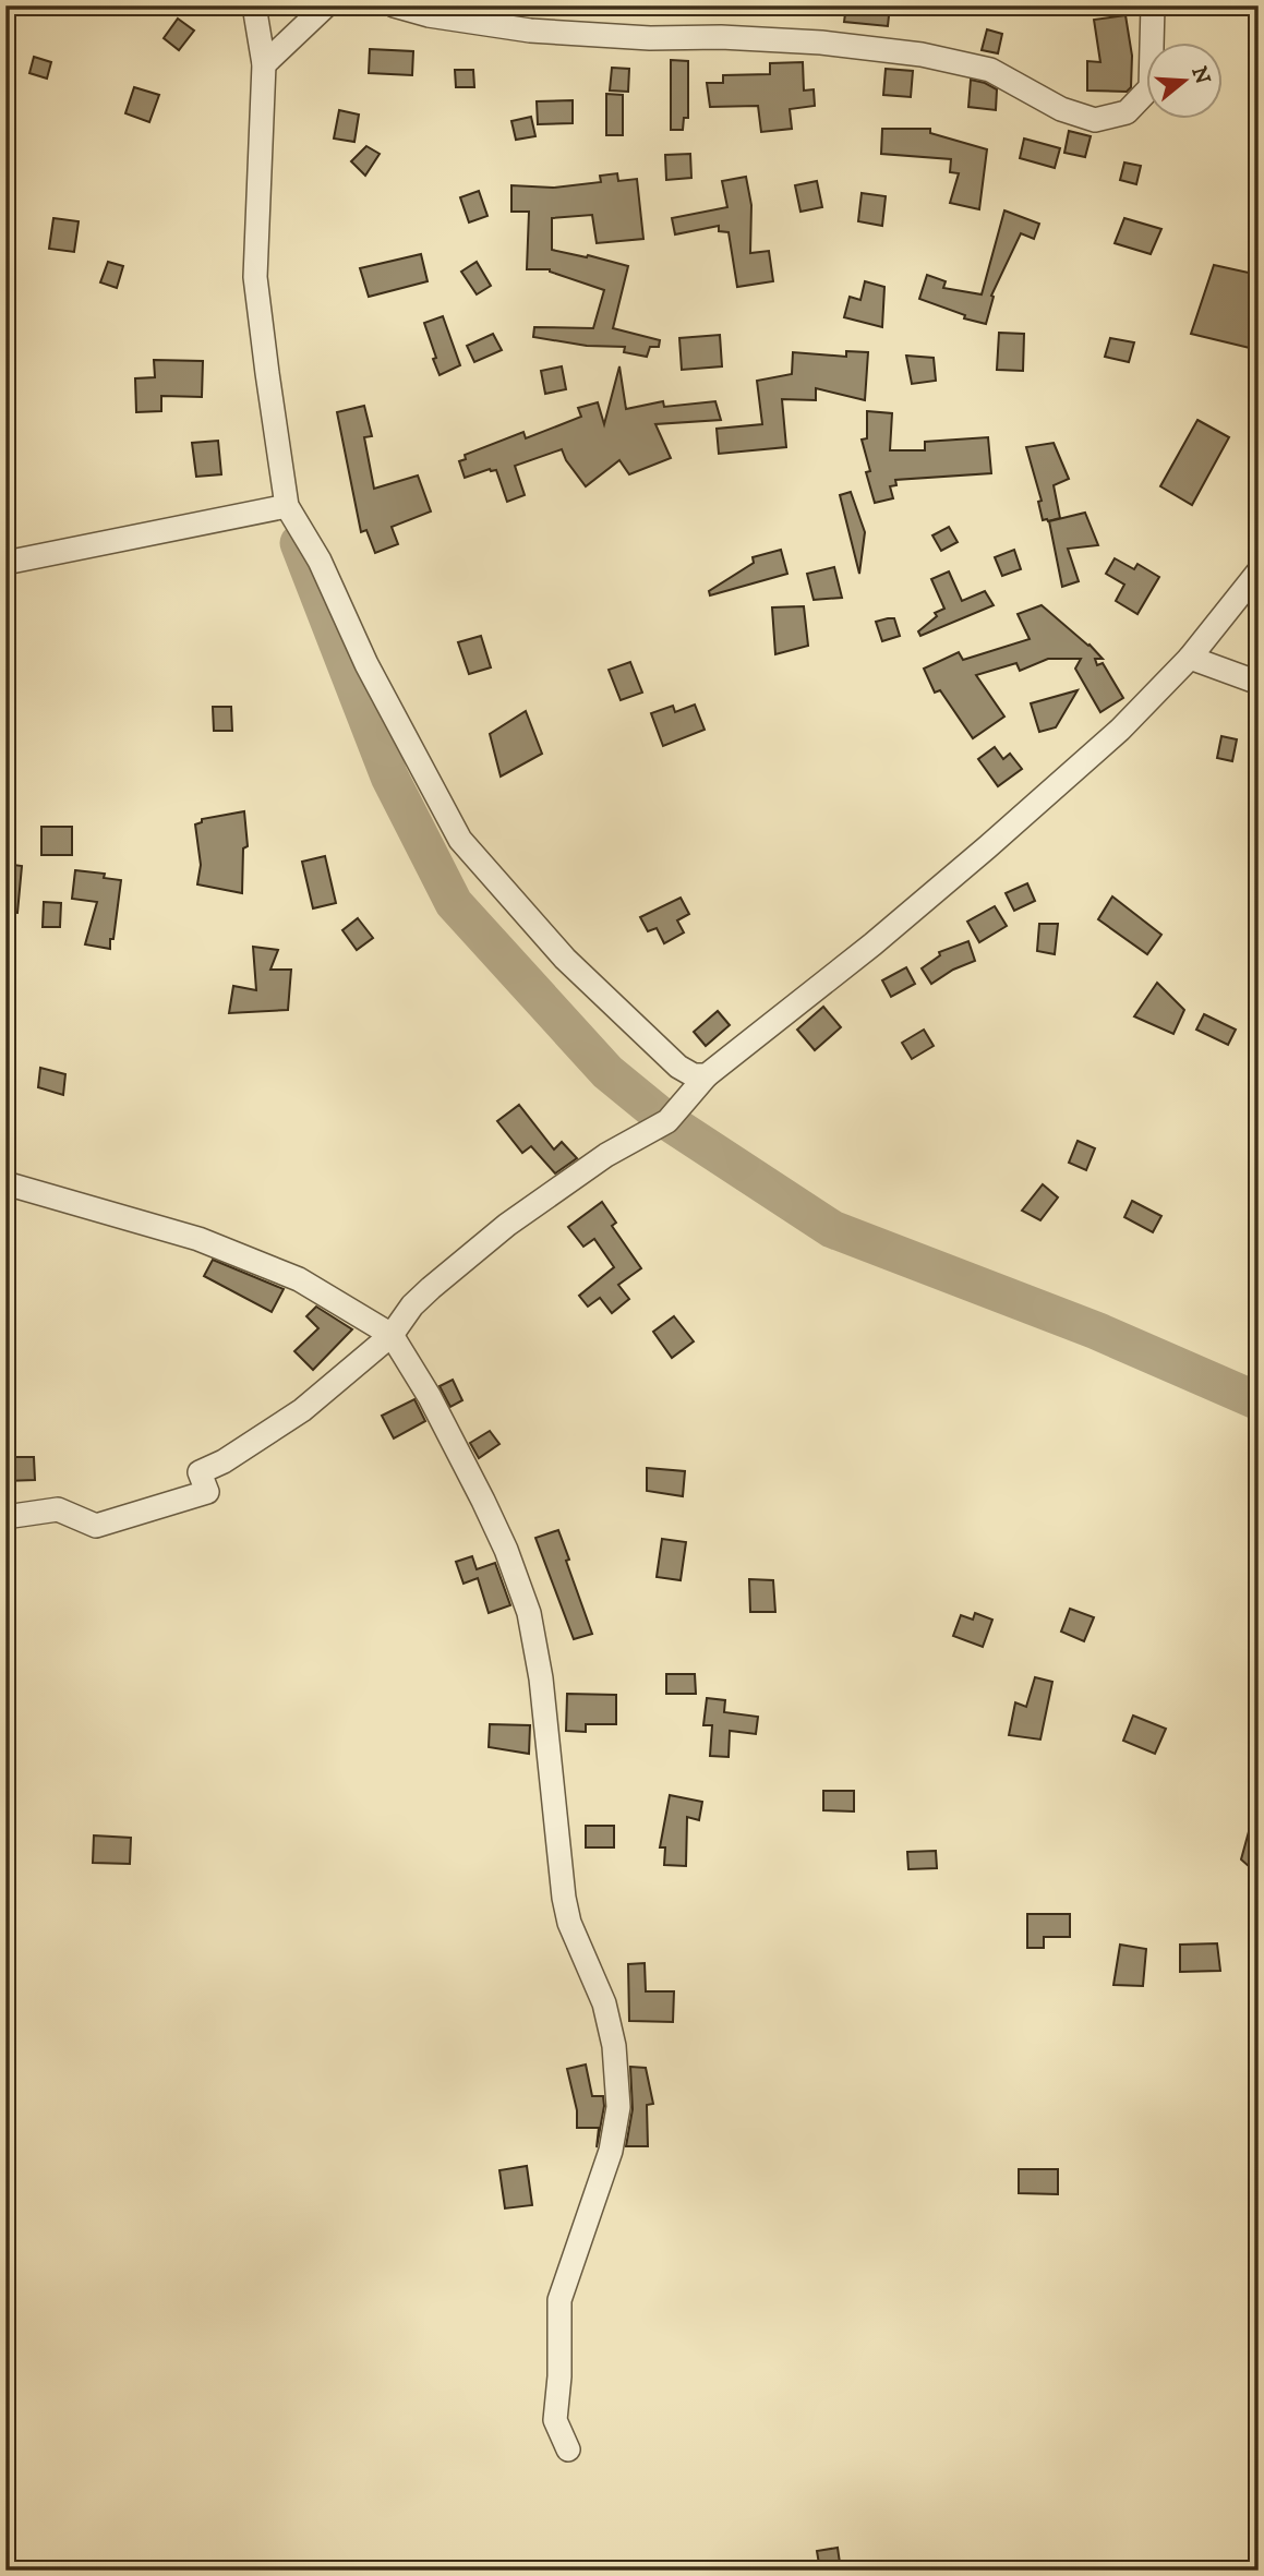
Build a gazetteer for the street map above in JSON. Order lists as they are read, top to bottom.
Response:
{
  "north": "right"
}
